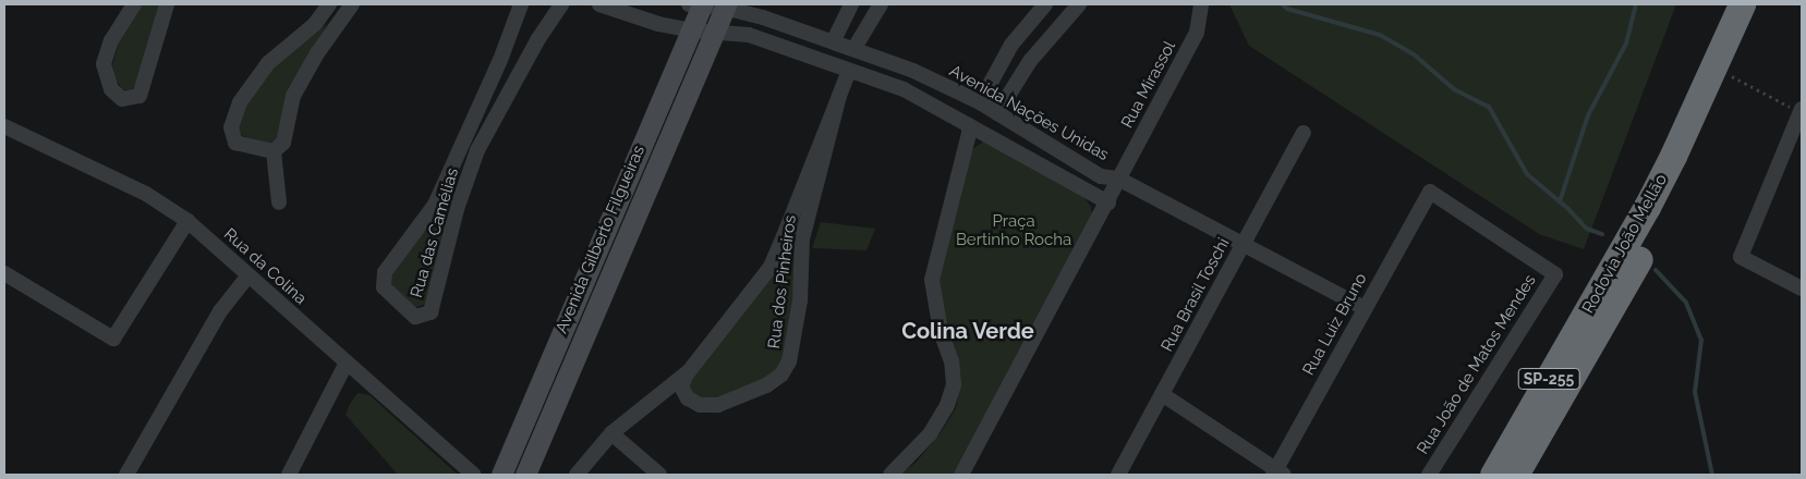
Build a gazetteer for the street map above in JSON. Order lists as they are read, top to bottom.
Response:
{
  "streets": {
    "highway": ["Rodovia João Mellão", "SP-255"],
    "main road": ["Avenida Gilberto Filgueiras"],
    "street": [
      "Rua Mirassol",
      "Avenida Nações Unidas",
      "Rua das Camélias",
      "Rua da Colina",
      "Rua dos Pinheiros",
      "Rua Brasil Toschi",
      "Rua Luiz Bruno",
      "Rua João de Matos Mendes"
    ]
  },
  "crossings": [
    ["Rua Mirassol", "Avenida Nações Unidas"],
    ["Avenida Nações Unidas", "Avenida Gilberto Filgueiras"],
    ["Avenida Nações Unidas", "Rua Brasil Toschi"],
    ["Avenida Nações Unidas", "Rua Luiz Bruno"],
    ["Rua Luiz Bruno", "Rua João de Matos Mendes"]
  ],
  "districts": ["Colina Verde"],
  "parks": ["Praça Bertinho Rocha"]
}
